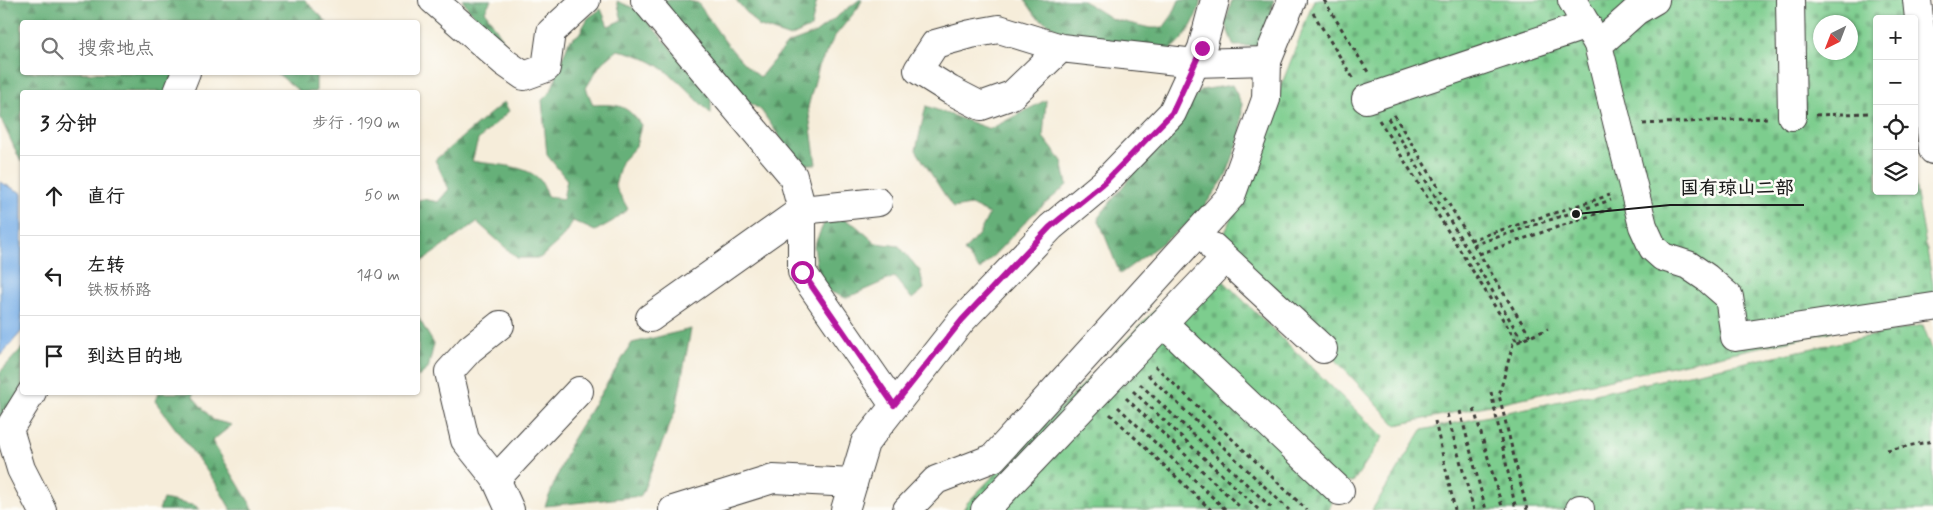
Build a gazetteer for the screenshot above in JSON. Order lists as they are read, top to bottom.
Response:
{
  "places": ["国有琼山二部"],
  "north": "bottom left",
  "page": {
    "map_buttons": ["+", "−"],
    "search": "搜索地点",
    "heading": ["3 分钟", "步行 · 190 m"],
    "list": [
      ["直行", "50 m"],
      ["左转", "铁板桥路", "140 m"],
      "到达目的地"
    ]
  }
}
